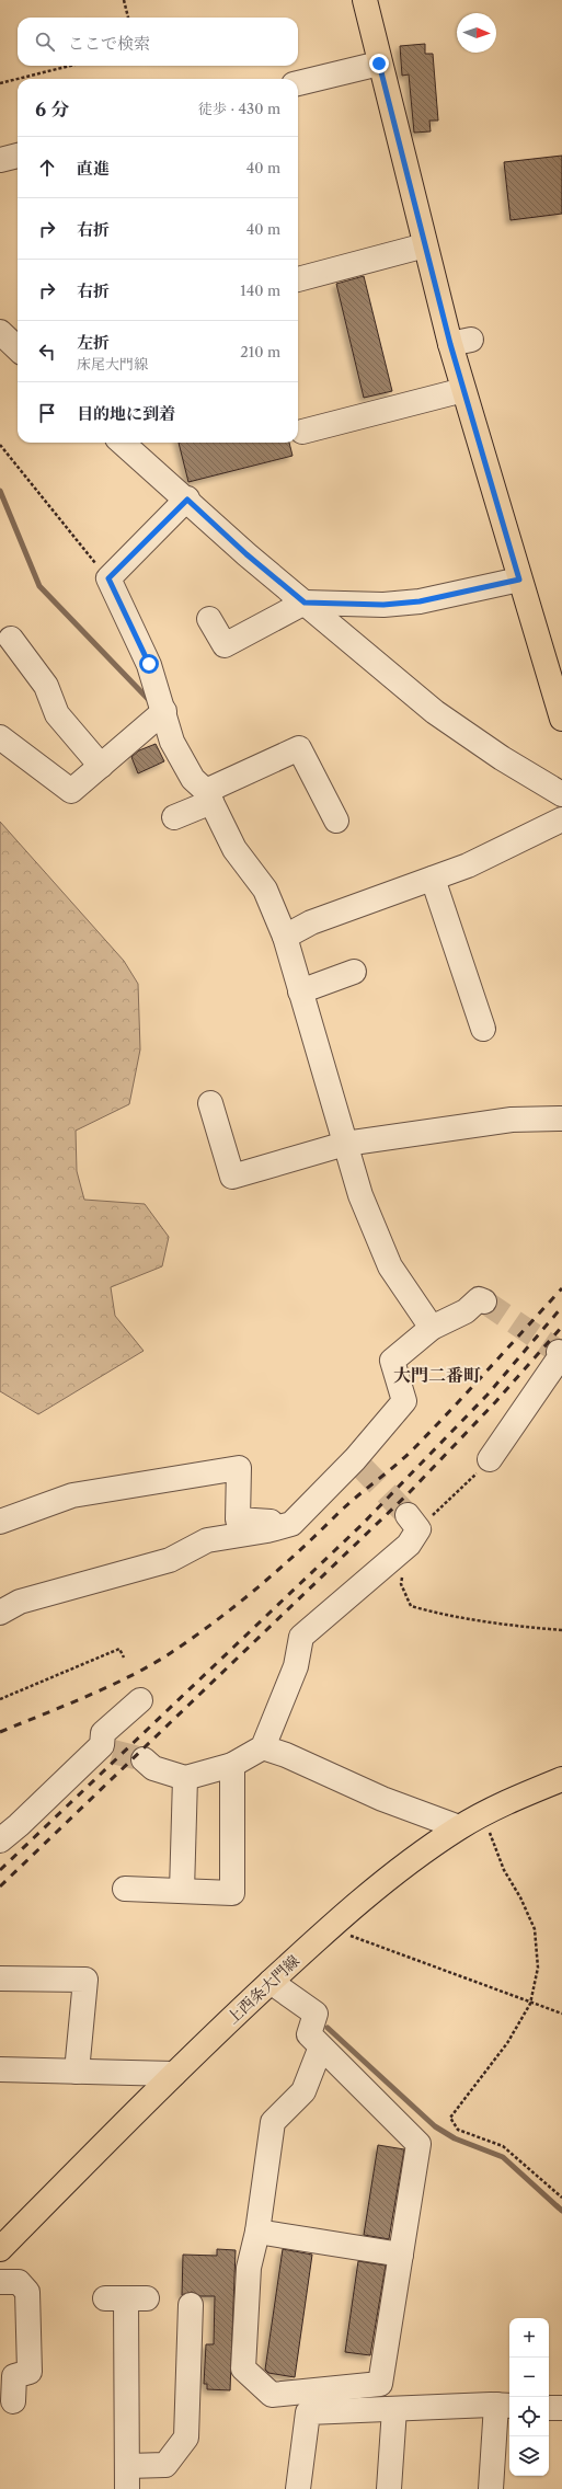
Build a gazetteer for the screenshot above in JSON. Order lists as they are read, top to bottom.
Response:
{
  "streets": {
    "main road": ["上西条大門線"]
  },
  "districts": ["大門二番町"],
  "north": "right",
  "page": {
    "search": "ここで検索",
    "heading": ["6 分", "徒歩 · 430 m"],
    "list": [
      ["直進", "40 m"],
      ["右折", "40 m"],
      ["右折", "140 m"],
      ["左折", "床尾大門線", "210 m"],
      "目的地に到着"
    ],
    "map_buttons": ["+", "−"]
  }
}
